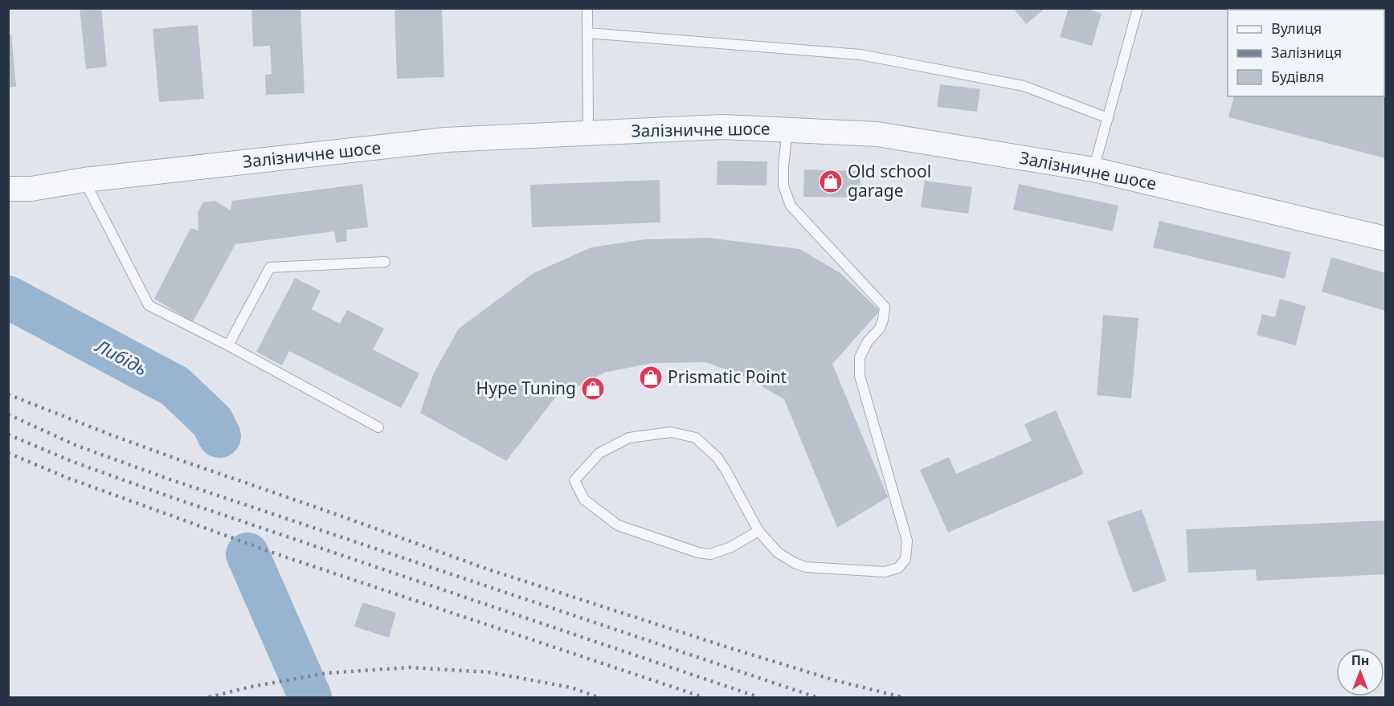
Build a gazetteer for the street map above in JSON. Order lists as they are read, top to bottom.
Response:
{
  "streets": {
    "street": ["Залізничне шосе"]
  },
  "water": ["Либідь"],
  "places": {
    "shop": ["Old school garage", "Prismatic Point", "Hype Tuning"]
  },
  "legend": ["Вулиця", "Залізниця", "Будівля"],
  "north": "top"
}
